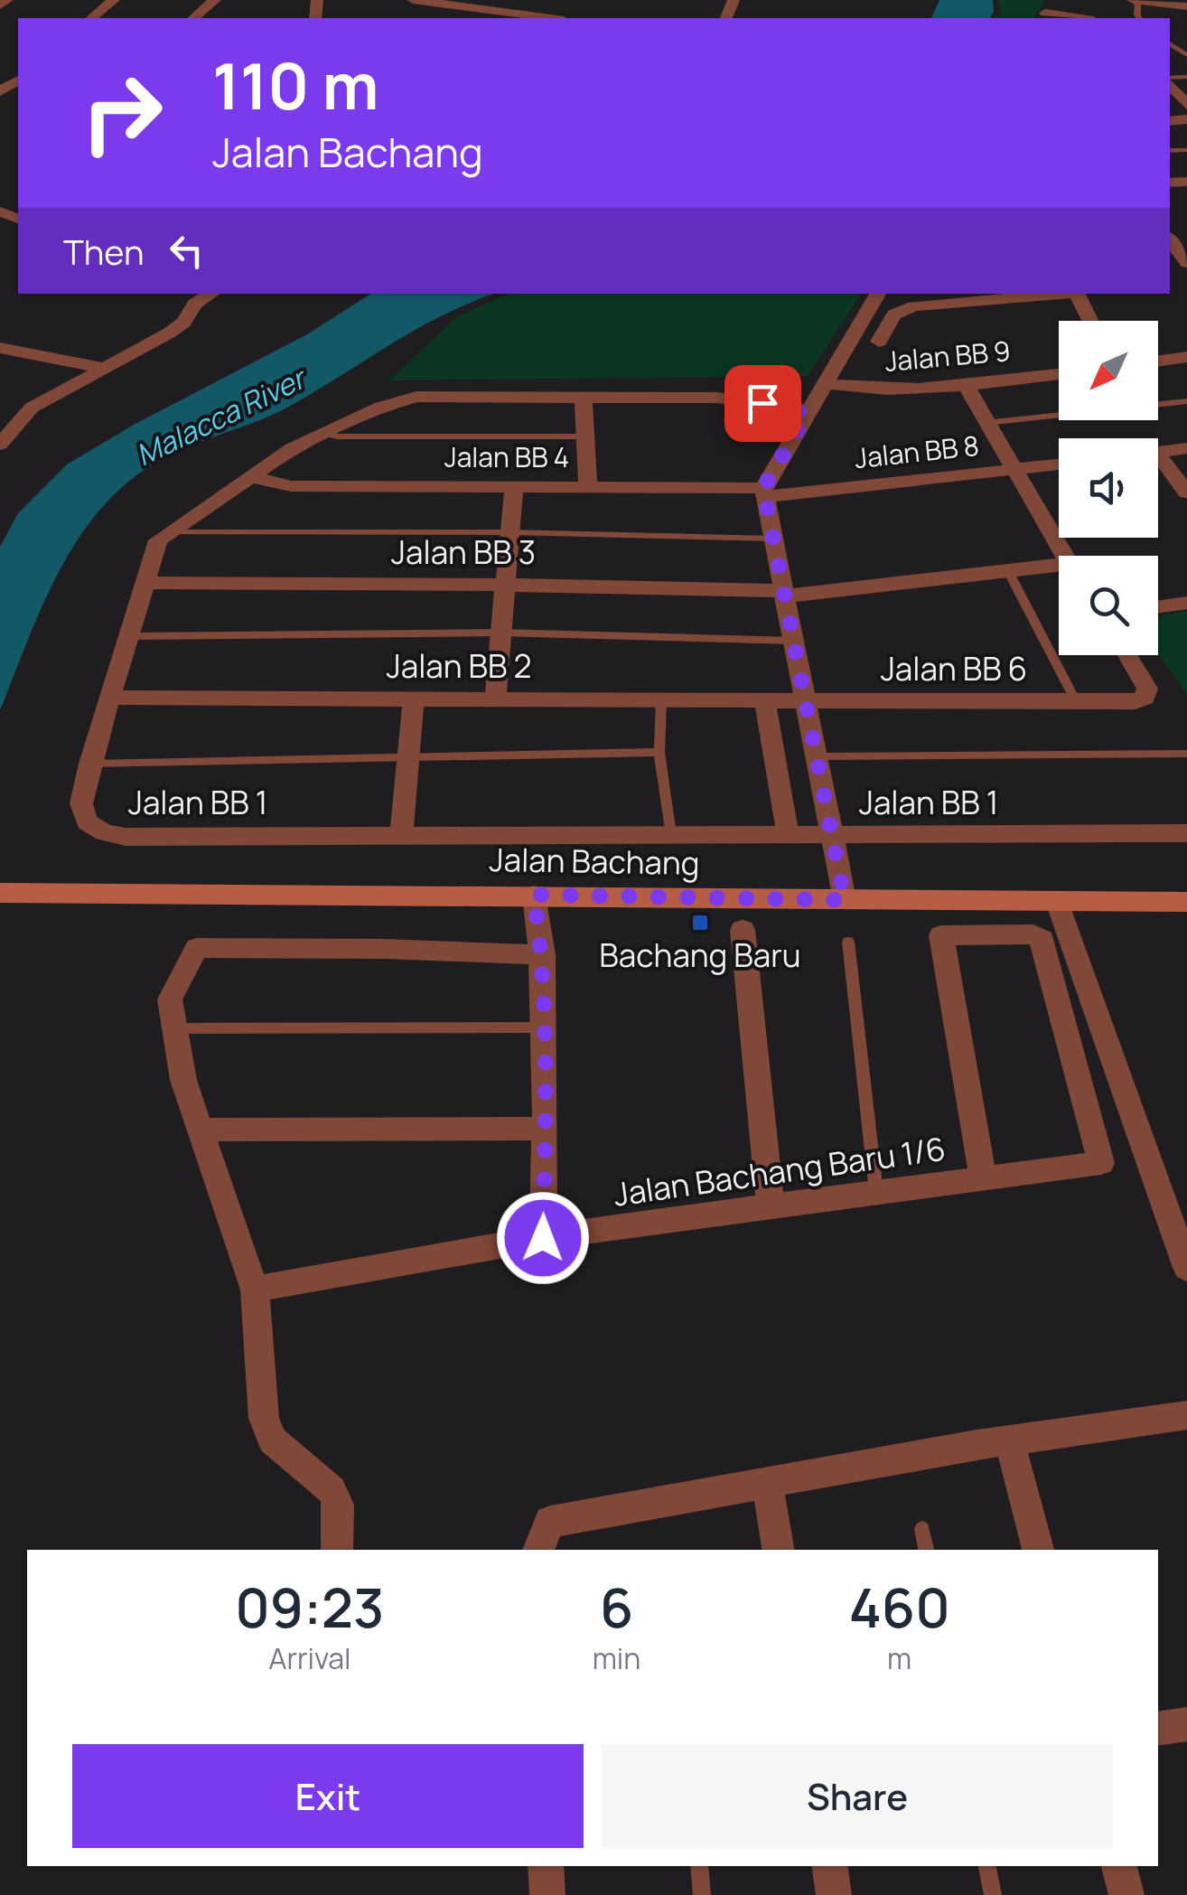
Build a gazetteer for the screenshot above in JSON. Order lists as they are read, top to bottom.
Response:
{
  "streets": {
    "street": [
      "Jalan BB 9",
      "Jalan BB 8",
      "Jalan BB 4",
      "Jalan BB 3",
      "Jalan BB 2",
      "Jalan BB 6",
      "Jalan BB 1",
      "Jalan Bachang",
      "Jalan Bachang Baru 1/6"
    ]
  },
  "crossings": [
    ["Jalan BB 8", "Jalan BB 4"],
    ["Jalan BB 4", "Jalan BB 1"],
    ["Jalan BB 3", "Jalan BB 1"],
    ["Jalan BB 2", "Jalan BB 6"],
    ["Jalan BB 2", "Jalan BB 1"]
  ],
  "water": ["Malacca River"],
  "places": {
    "transit": ["Bachang Baru"]
  },
  "north": "bottom left",
  "page": {
    "turn": ["110 m", "Jalan Bachang"],
    "then": "Then",
    "eta": [
      "09:23",
      "Arrival",
      "6",
      "min",
      "460",
      "m"
    ],
    "buttons": ["Exit", "Share"]
  }
}
